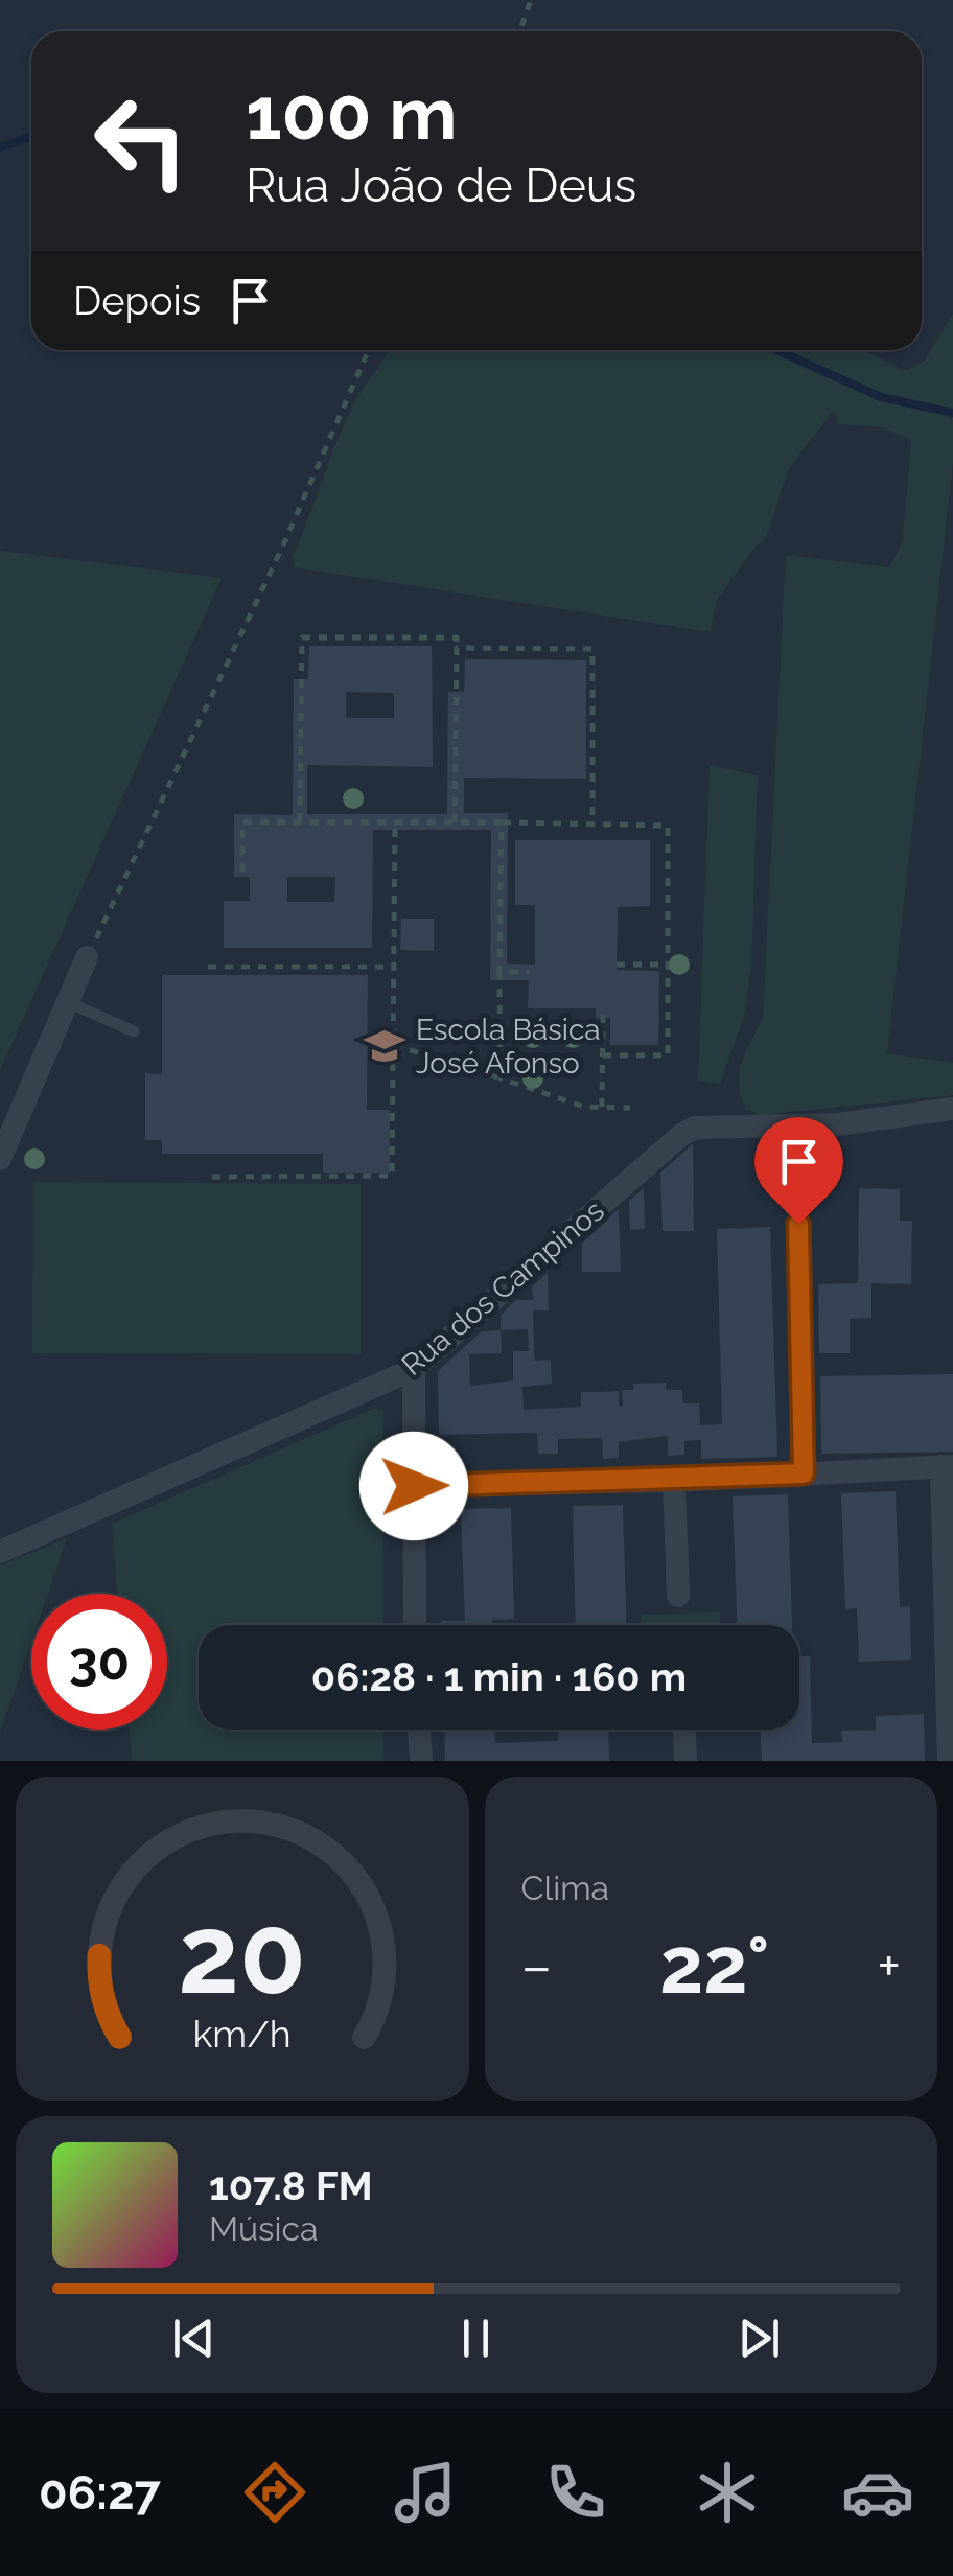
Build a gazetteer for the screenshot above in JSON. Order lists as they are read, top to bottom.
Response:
{
  "streets": {
    "street": ["Rua dos Campinos"]
  },
  "places": {
    "school or university": ["Escola Básica José Afonso"]
  },
  "page": {
    "turn": ["100 m", "Rua João de Deus"],
    "then": "Depois",
    "limit": "30",
    "trip": "06:28 · 1 min · 160 m",
    "tile": "Clima",
    "heat": ["−", "22°", "+"],
    "song": ["107.8 FM", "Música"],
    "tabs": "06:27",
    "gauge": ["20", "km/h"]
  }
}
